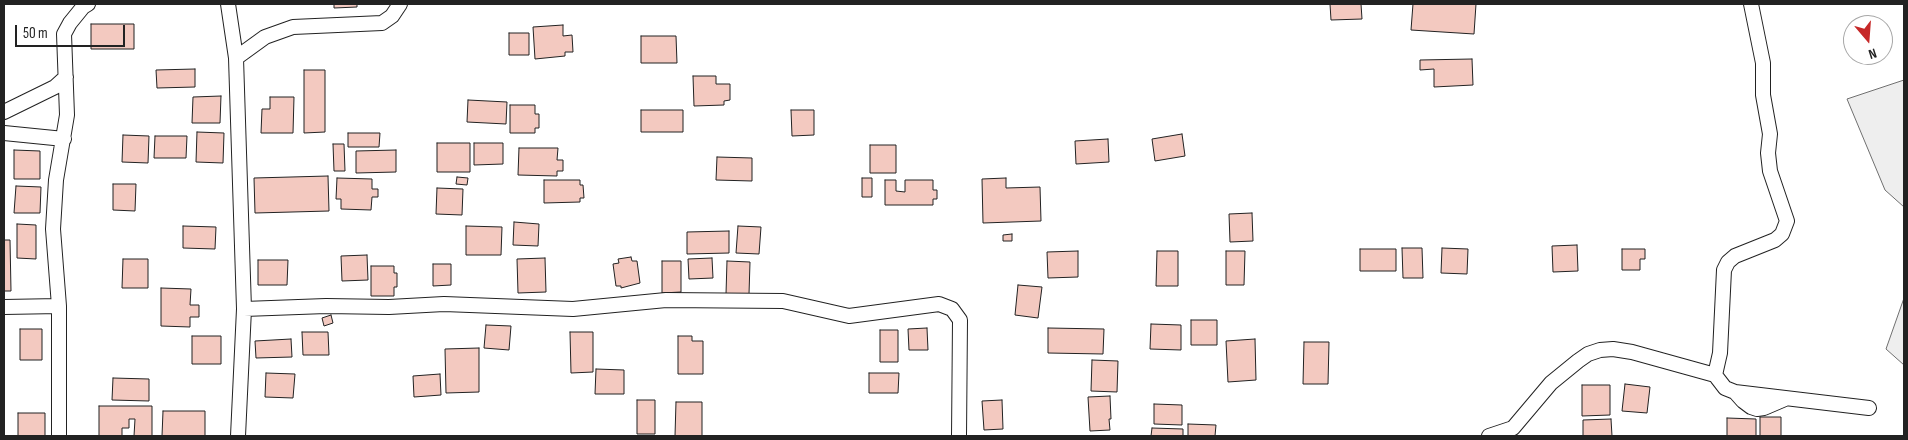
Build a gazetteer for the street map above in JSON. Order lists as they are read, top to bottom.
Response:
{
  "scale_bar": "50 m",
  "north": "bottom"
}
